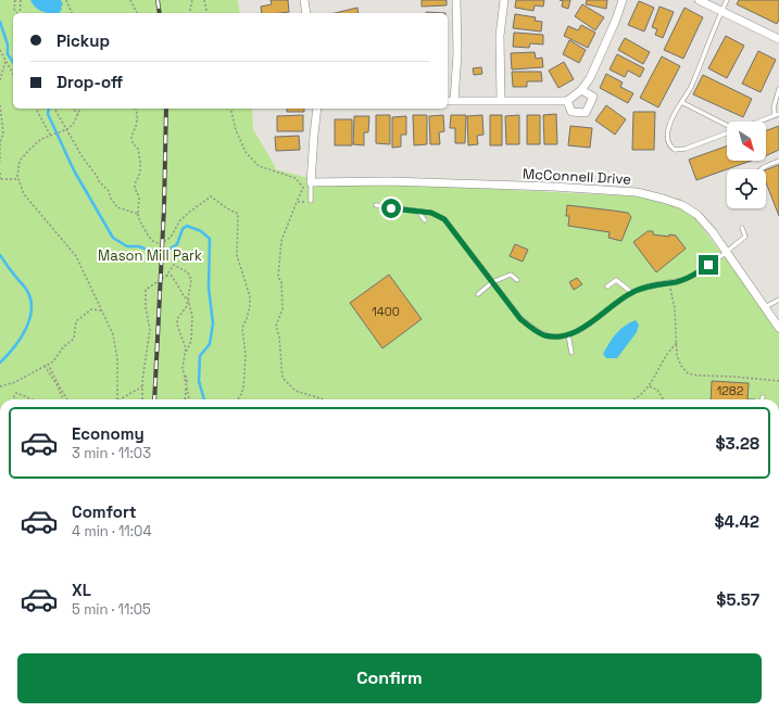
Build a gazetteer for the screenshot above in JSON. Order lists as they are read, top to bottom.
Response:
{
  "streets": {
    "street": ["McConnell Drive"]
  },
  "parks": ["Mason Mill Park"],
  "house_numbers": ["1400", "1282"],
  "north": "bottom right",
  "page": {
    "banner": ["Pickup", "Drop-off"],
    "list": [
      {
        "name": "Economy",
        "note": "3 min · 11:03",
        "value": "$3.28"
      },
      {
        "name": "Comfort",
        "note": "4 min · 11:04",
        "value": "$4.42"
      },
      {
        "name": "XL",
        "note": "5 min · 11:05",
        "value": "$5.57"
      }
    ],
    "buttons": "Confirm"
  }
}
